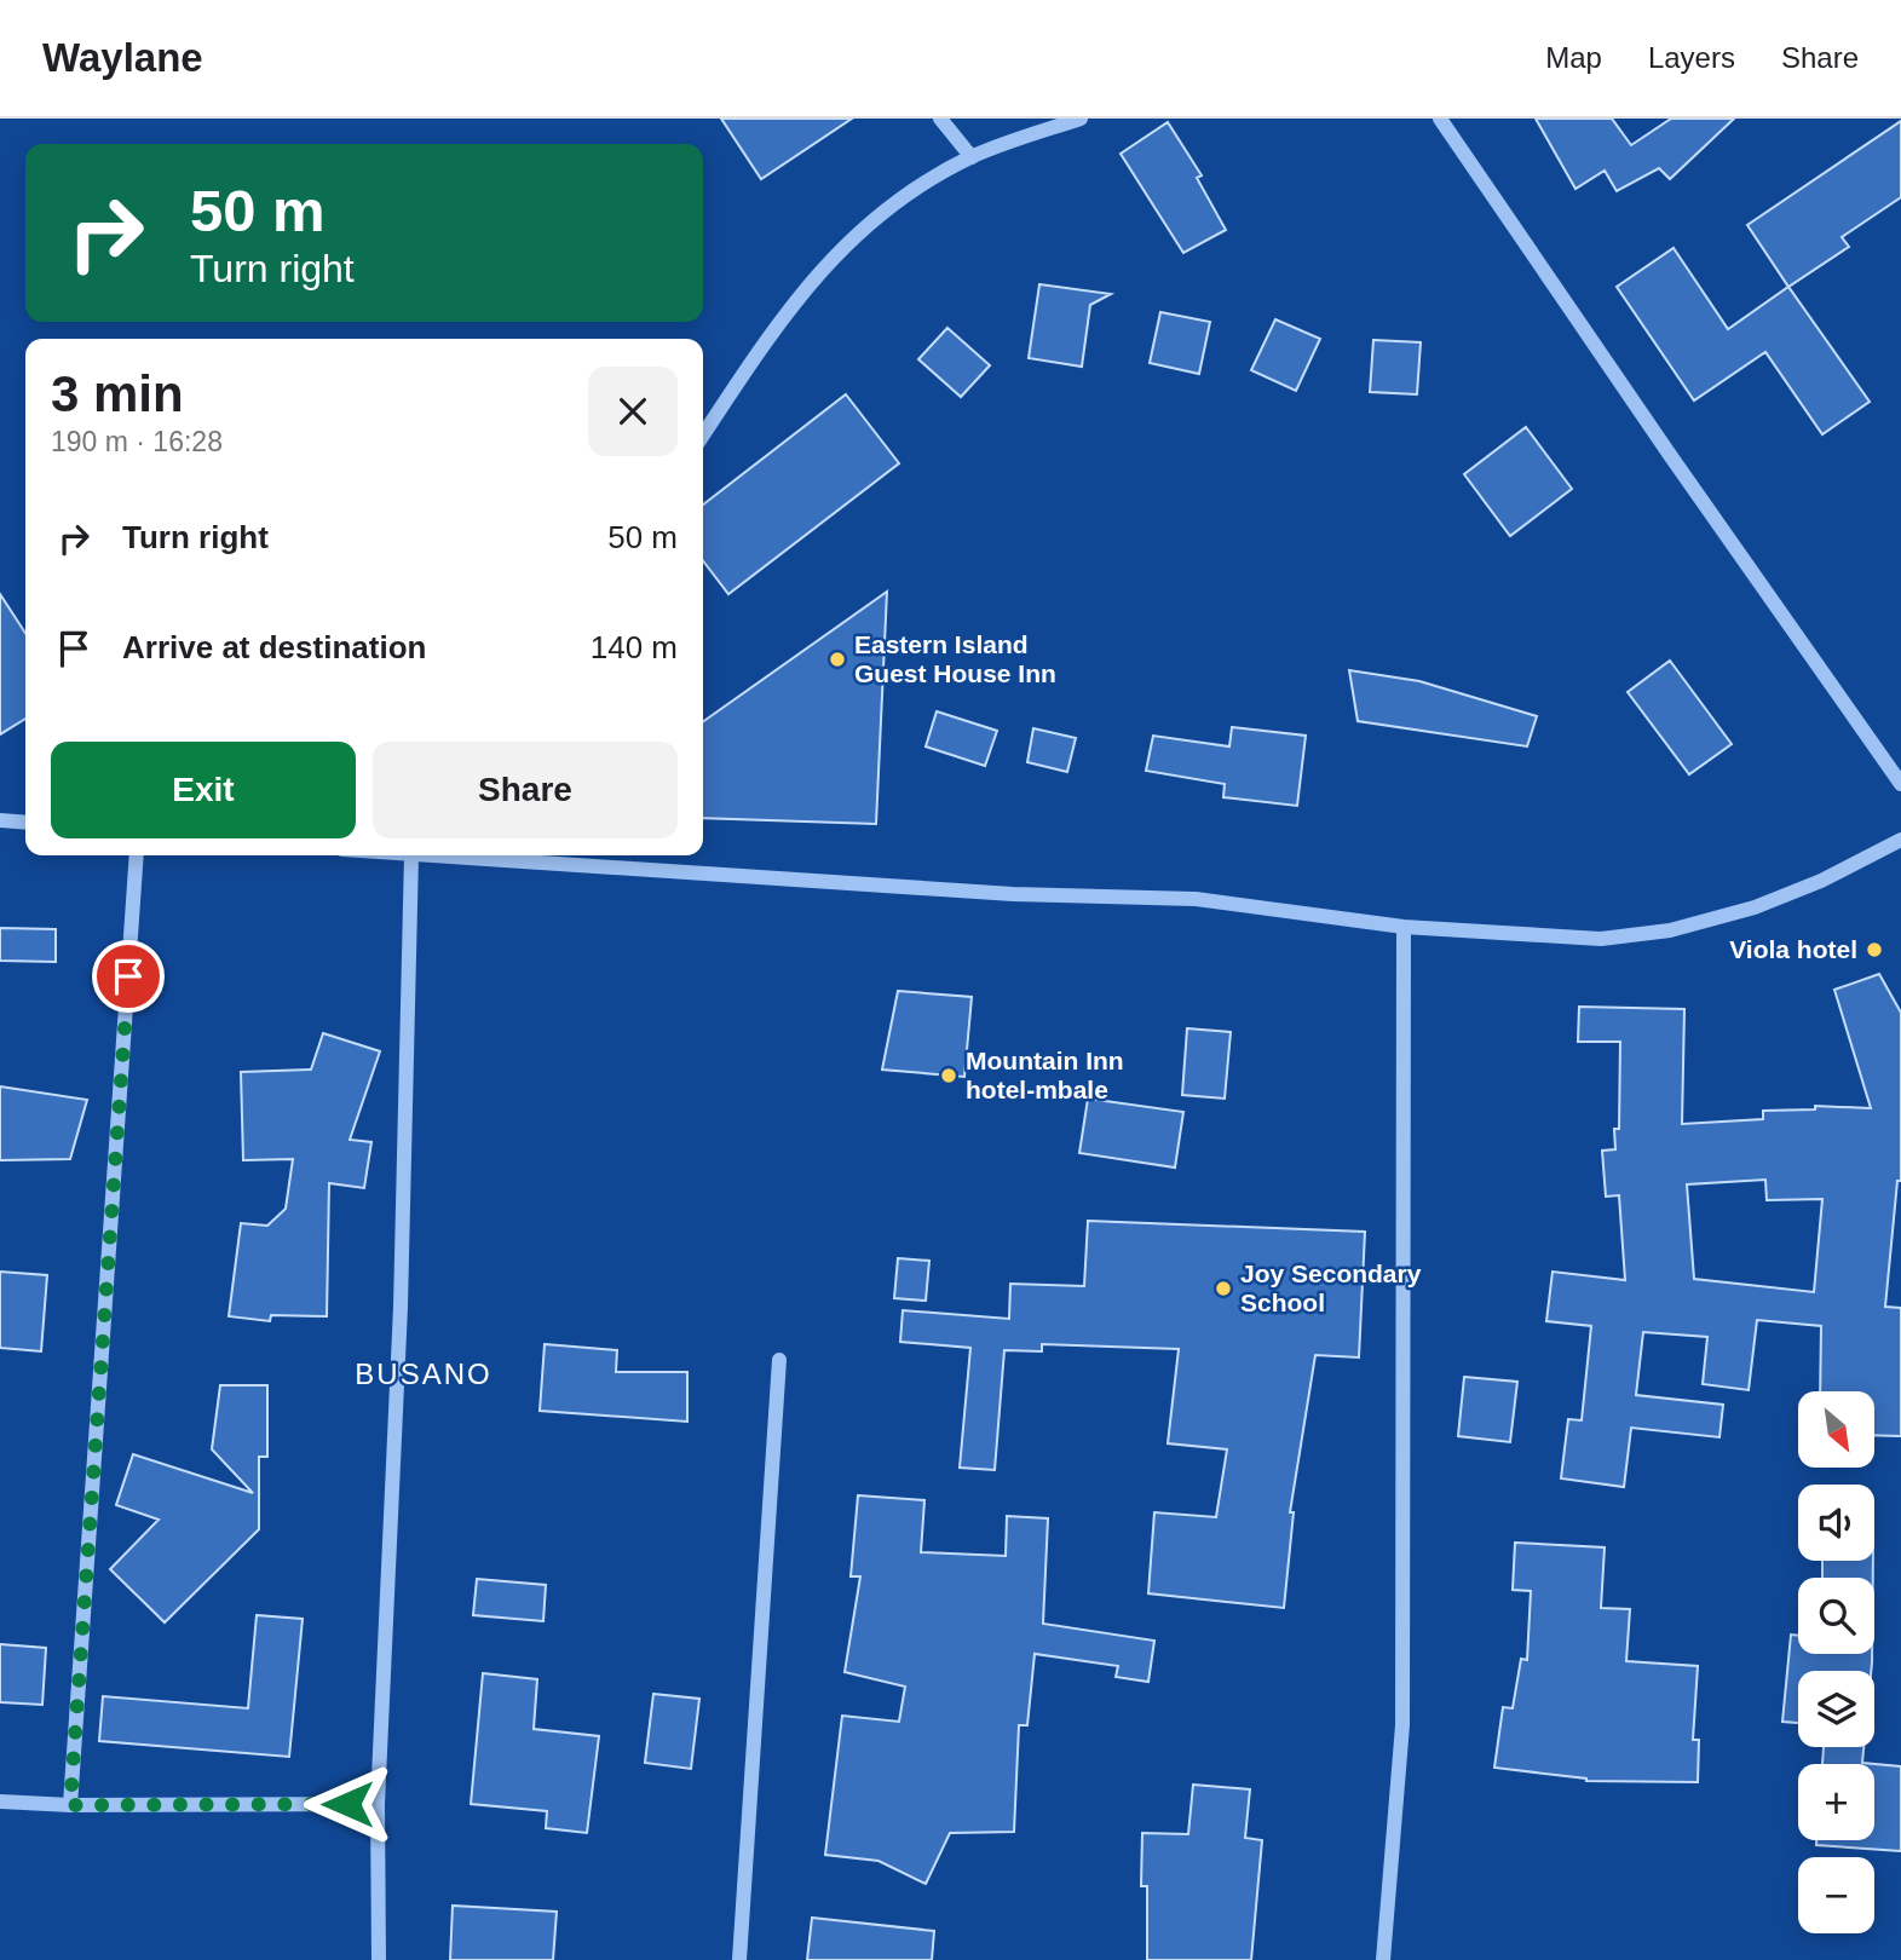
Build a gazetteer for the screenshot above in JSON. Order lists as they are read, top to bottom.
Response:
{
  "districts": ["BUSANO"],
  "places": [
    "Eastern Island Guest House Inn",
    "Viola hotel",
    "Mountain Inn hotel-mbale",
    "Joy Secondary School"
  ],
  "north": "bottom right",
  "page": {
    "header": "Waylane",
    "nav": ["Map", "Layers", "Share"],
    "turn": ["50 m", "Turn right"],
    "heading": ["3 min", "190 m · 16:28"],
    "list": [
      {
        "name": "Turn right",
        "value": "50 m"
      },
      {
        "name": "Arrive at destination",
        "value": "140 m"
      }
    ],
    "buttons": ["Exit", "Share"],
    "map_buttons": ["+", "−"]
  }
}
